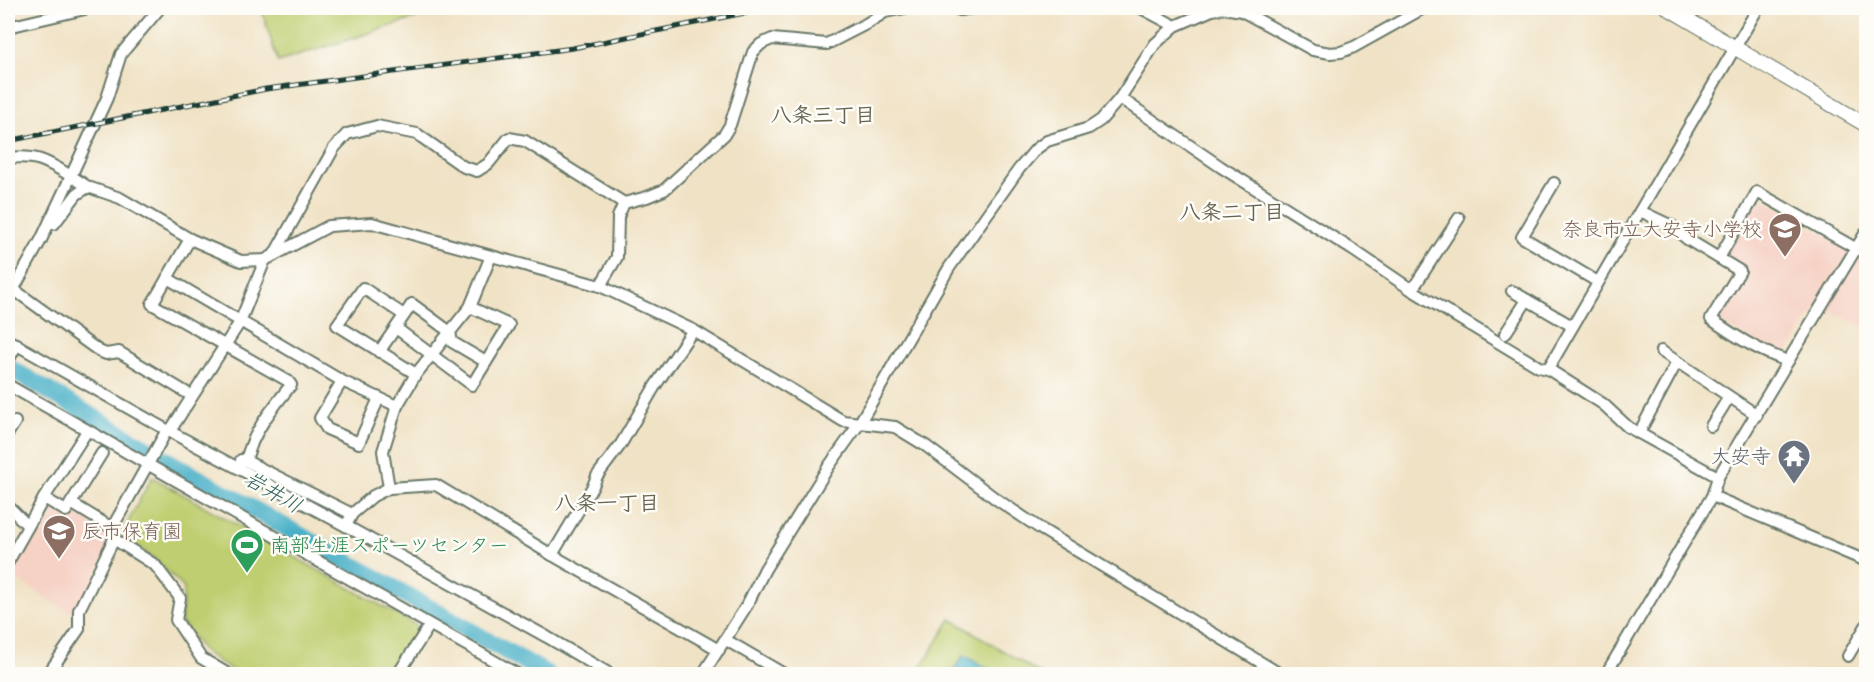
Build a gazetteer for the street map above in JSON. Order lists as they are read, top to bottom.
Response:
{
  "districts": ["八条三丁目", "八条二丁目", "八条一丁目"],
  "water": ["岩井川"],
  "places": {
    "school or university": ["奈良市立大安寺小学校", "辰市保育園"],
    "temple": ["大安寺"],
    "sports": ["南部生涯スポーツセンター"]
  }
}
